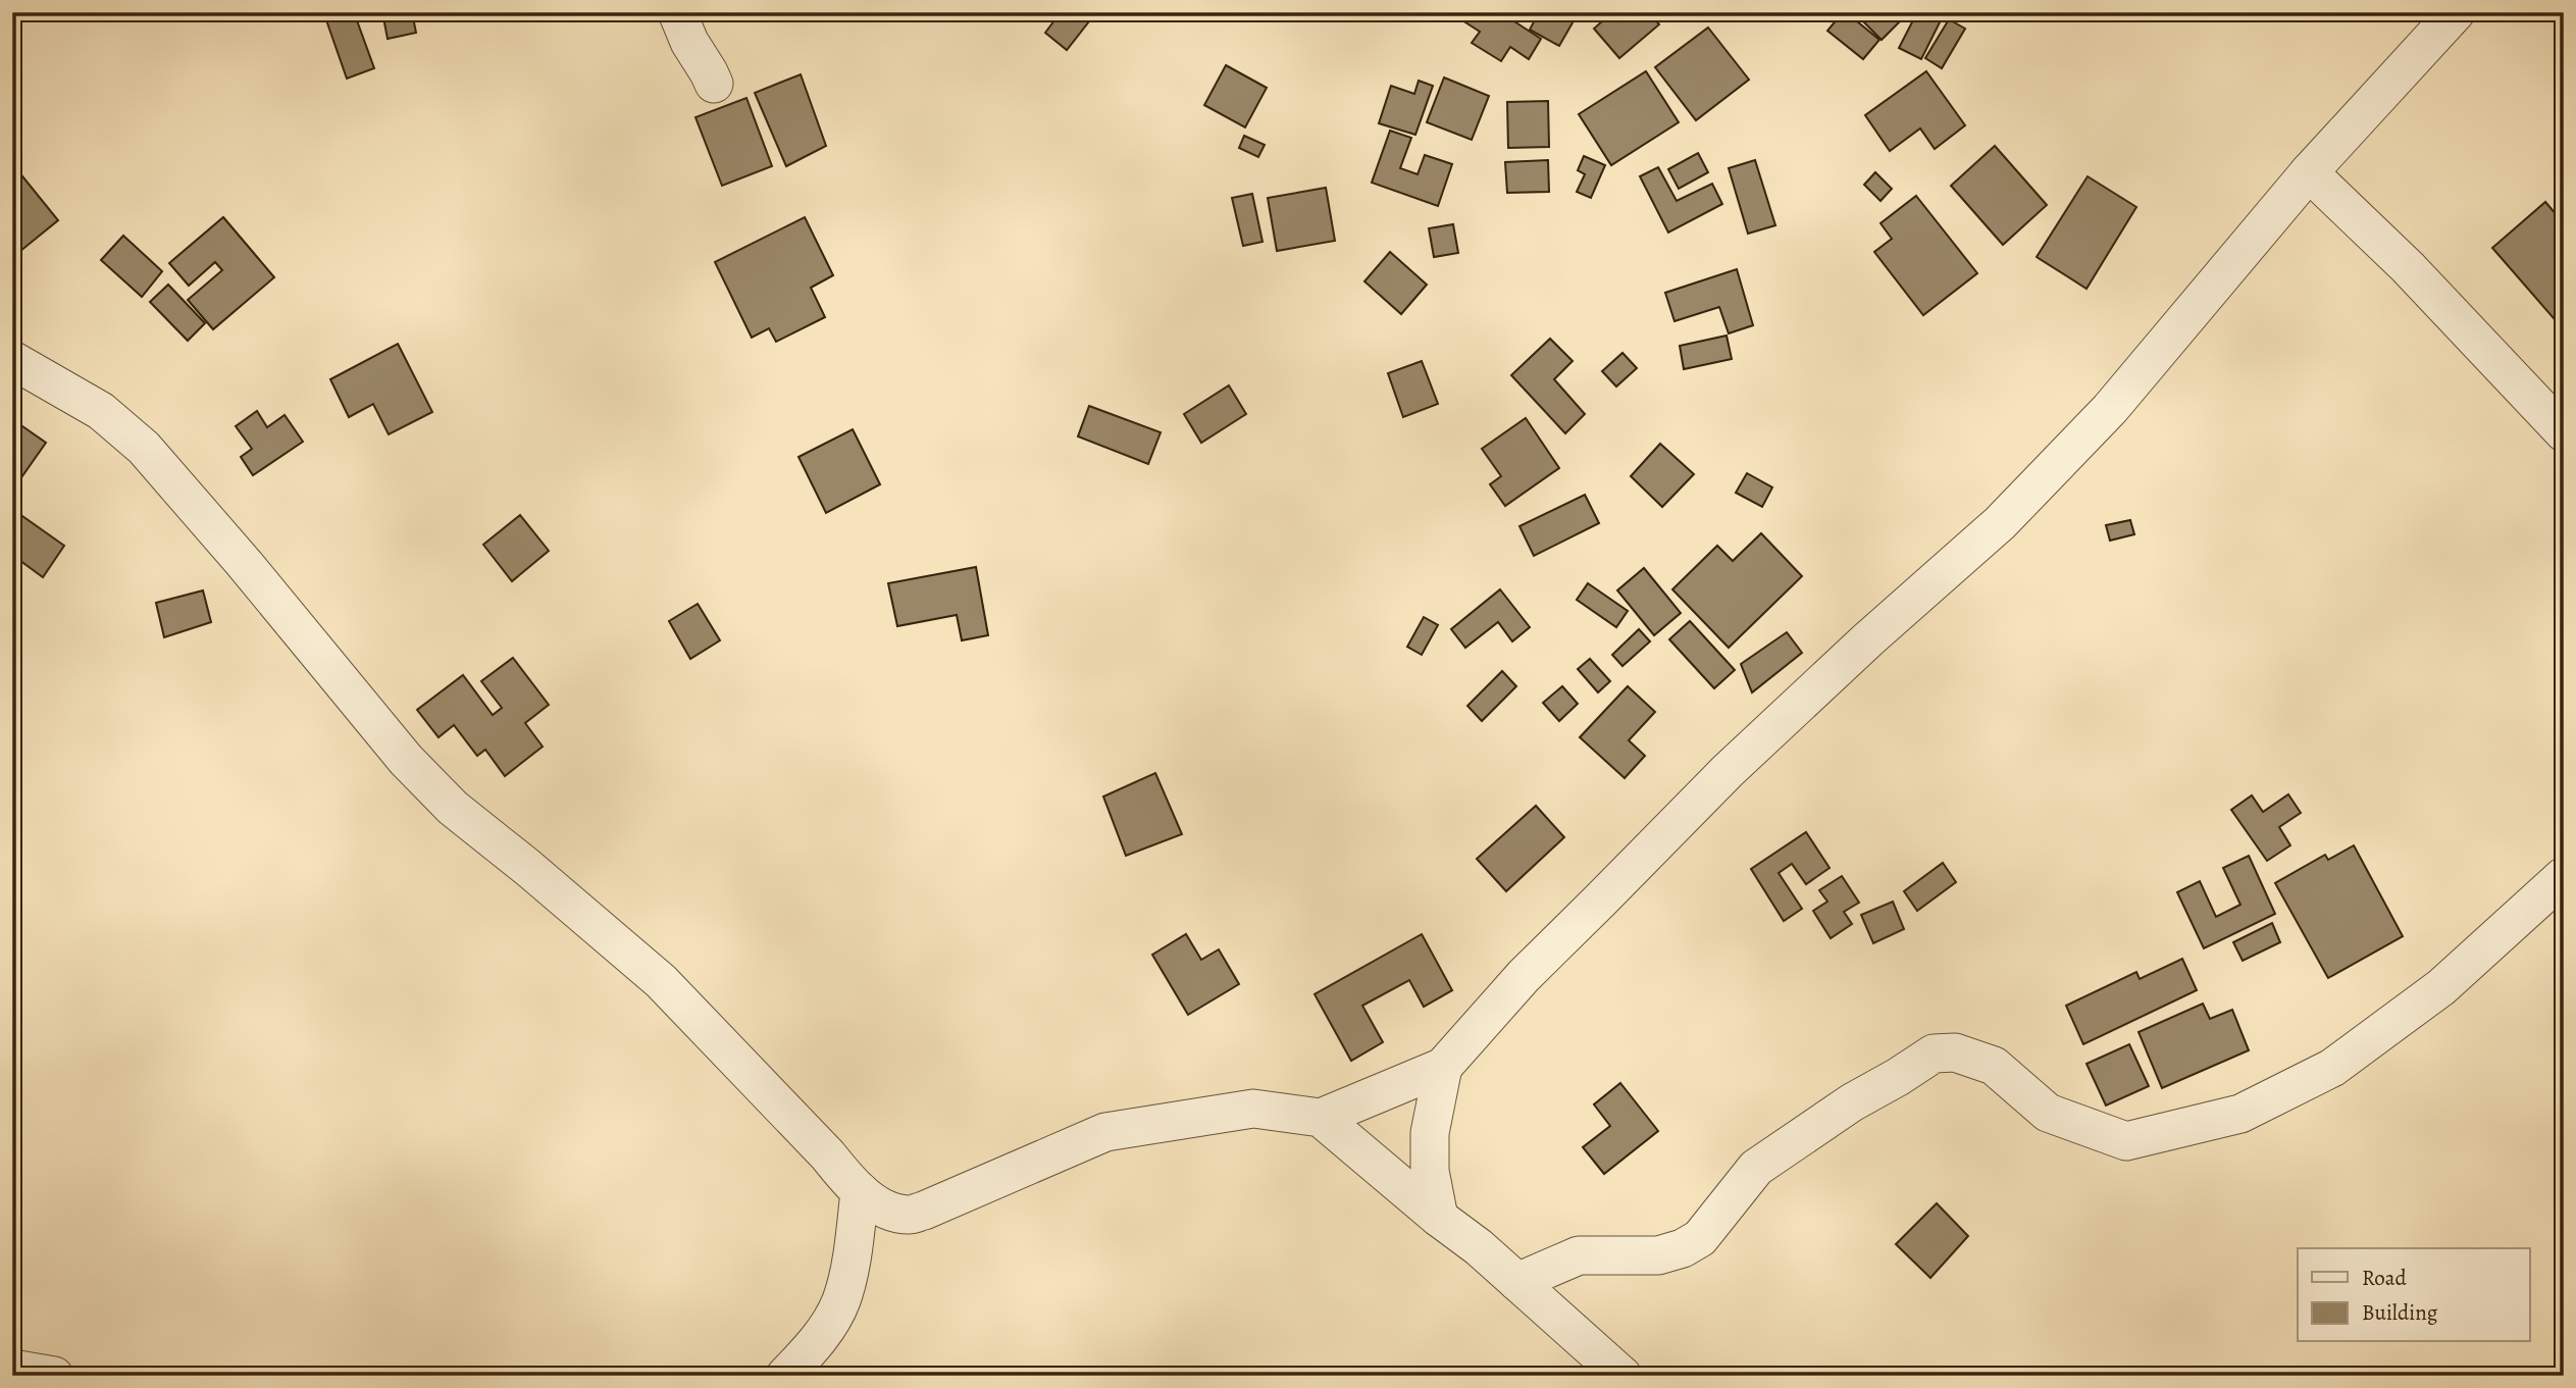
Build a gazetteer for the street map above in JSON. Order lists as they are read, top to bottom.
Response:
{
  "legend": ["Road", "Building"]
}
